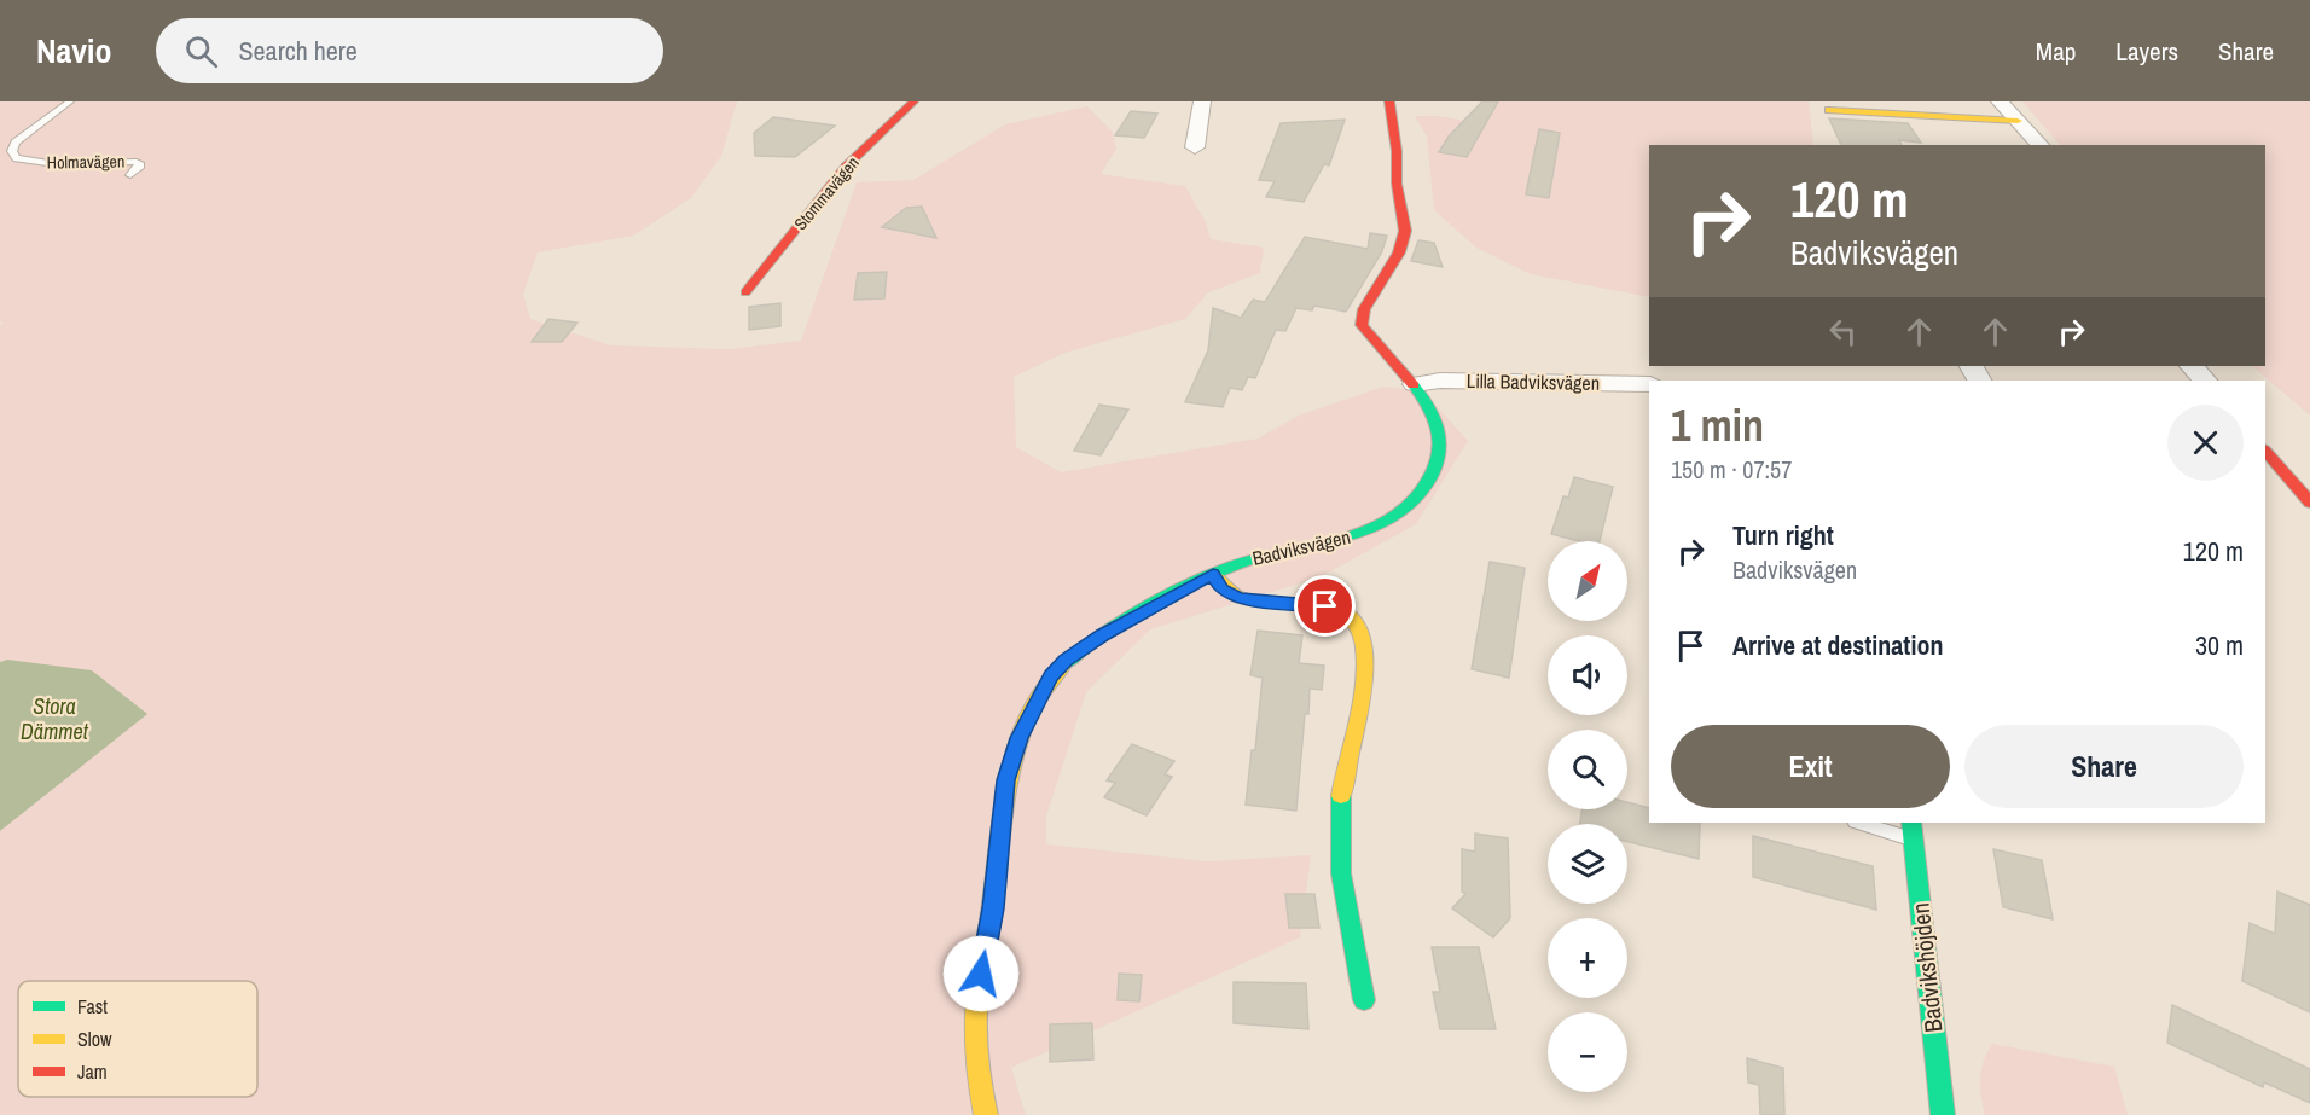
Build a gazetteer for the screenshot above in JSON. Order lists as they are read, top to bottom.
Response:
{
  "streets": {
    "street": [
      "Stommavägen",
      "Lilla Badviksvägen",
      "Badviksvägen",
      "Badvikshöjden"
    ],
    "lane": ["Holmavägen"]
  },
  "crossings": [
    ["Lilla Badviksvägen", "Badviksvägen"]
  ],
  "water": ["Stora Dämmet"],
  "legend": ["Fast", "Slow", "Jam"],
  "north": "top right",
  "page": {
    "header": "Navio",
    "search": "Search here",
    "nav": ["Map", "Layers", "Share"],
    "turn": ["120 m", "Badviksvägen"],
    "heading": ["1 min", "150 m · 07:57"],
    "list": [
      {
        "name": "Turn right",
        "note": "Badviksvägen",
        "value": "120 m"
      },
      {
        "name": "Arrive at destination",
        "value": "30 m"
      }
    ],
    "map_buttons": ["+", "−"],
    "buttons": ["Exit", "Share"]
  }
}
